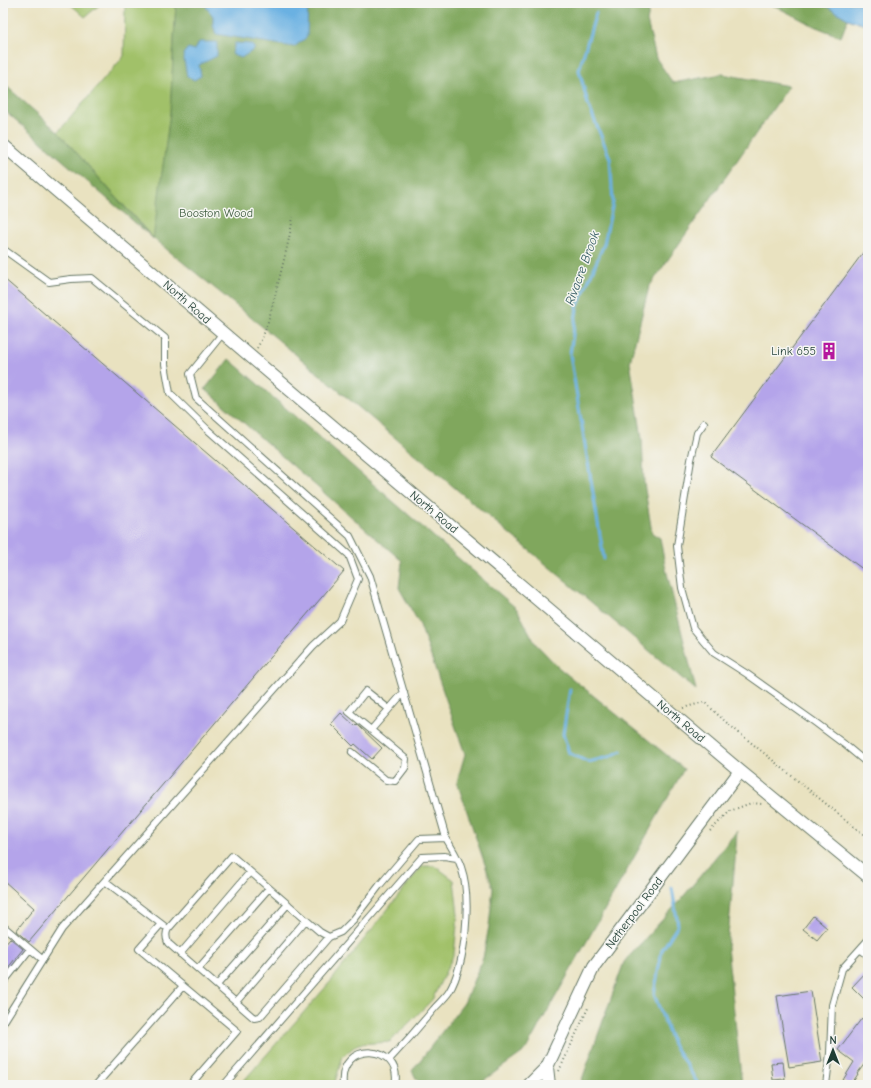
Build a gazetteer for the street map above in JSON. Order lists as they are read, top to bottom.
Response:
{
  "streets": {
    "street": ["North Road", "Netherpool Road"]
  },
  "crossings": [
    ["North Road", "Netherpool Road"]
  ],
  "water": ["Rivacre Brook"],
  "parks": ["Booston Wood"],
  "places": {
    "building": ["Link 655"]
  },
  "north": "top"
}
